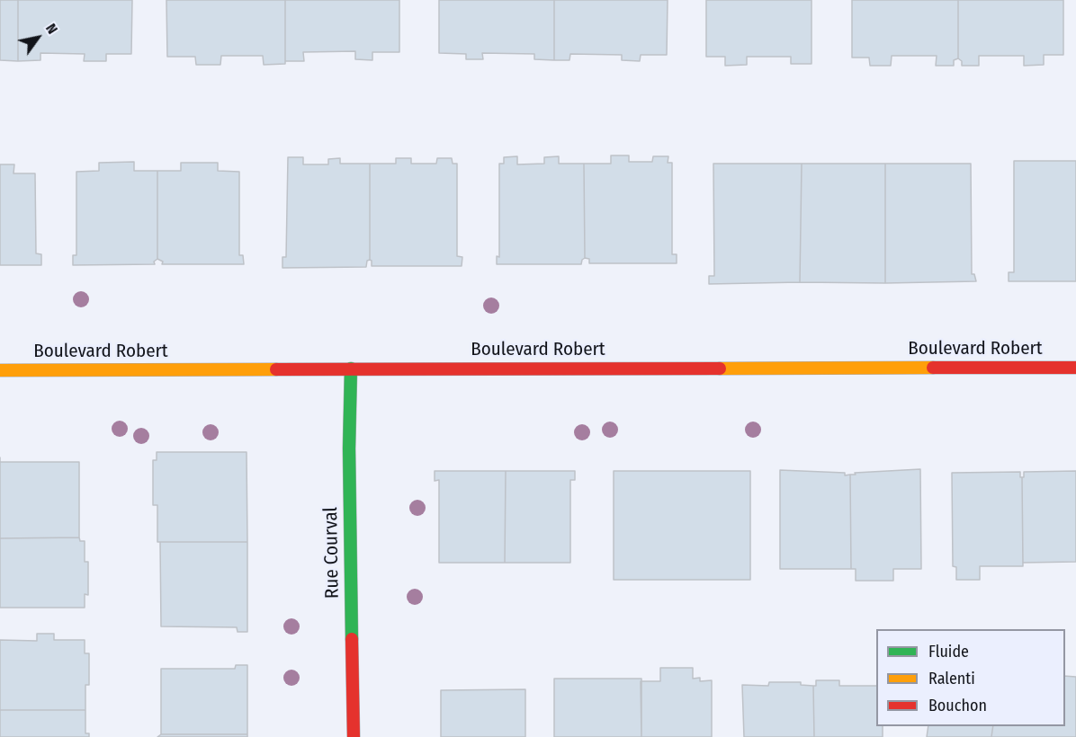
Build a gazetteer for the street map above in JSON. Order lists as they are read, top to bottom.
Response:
{
  "streets": {
    "street": ["Boulevard Robert", "Rue Courval"]
  },
  "crossings": [
    ["Boulevard Robert", "Rue Courval"]
  ],
  "legend": ["Fluide", "Ralenti", "Bouchon"],
  "north": "top right"
}
